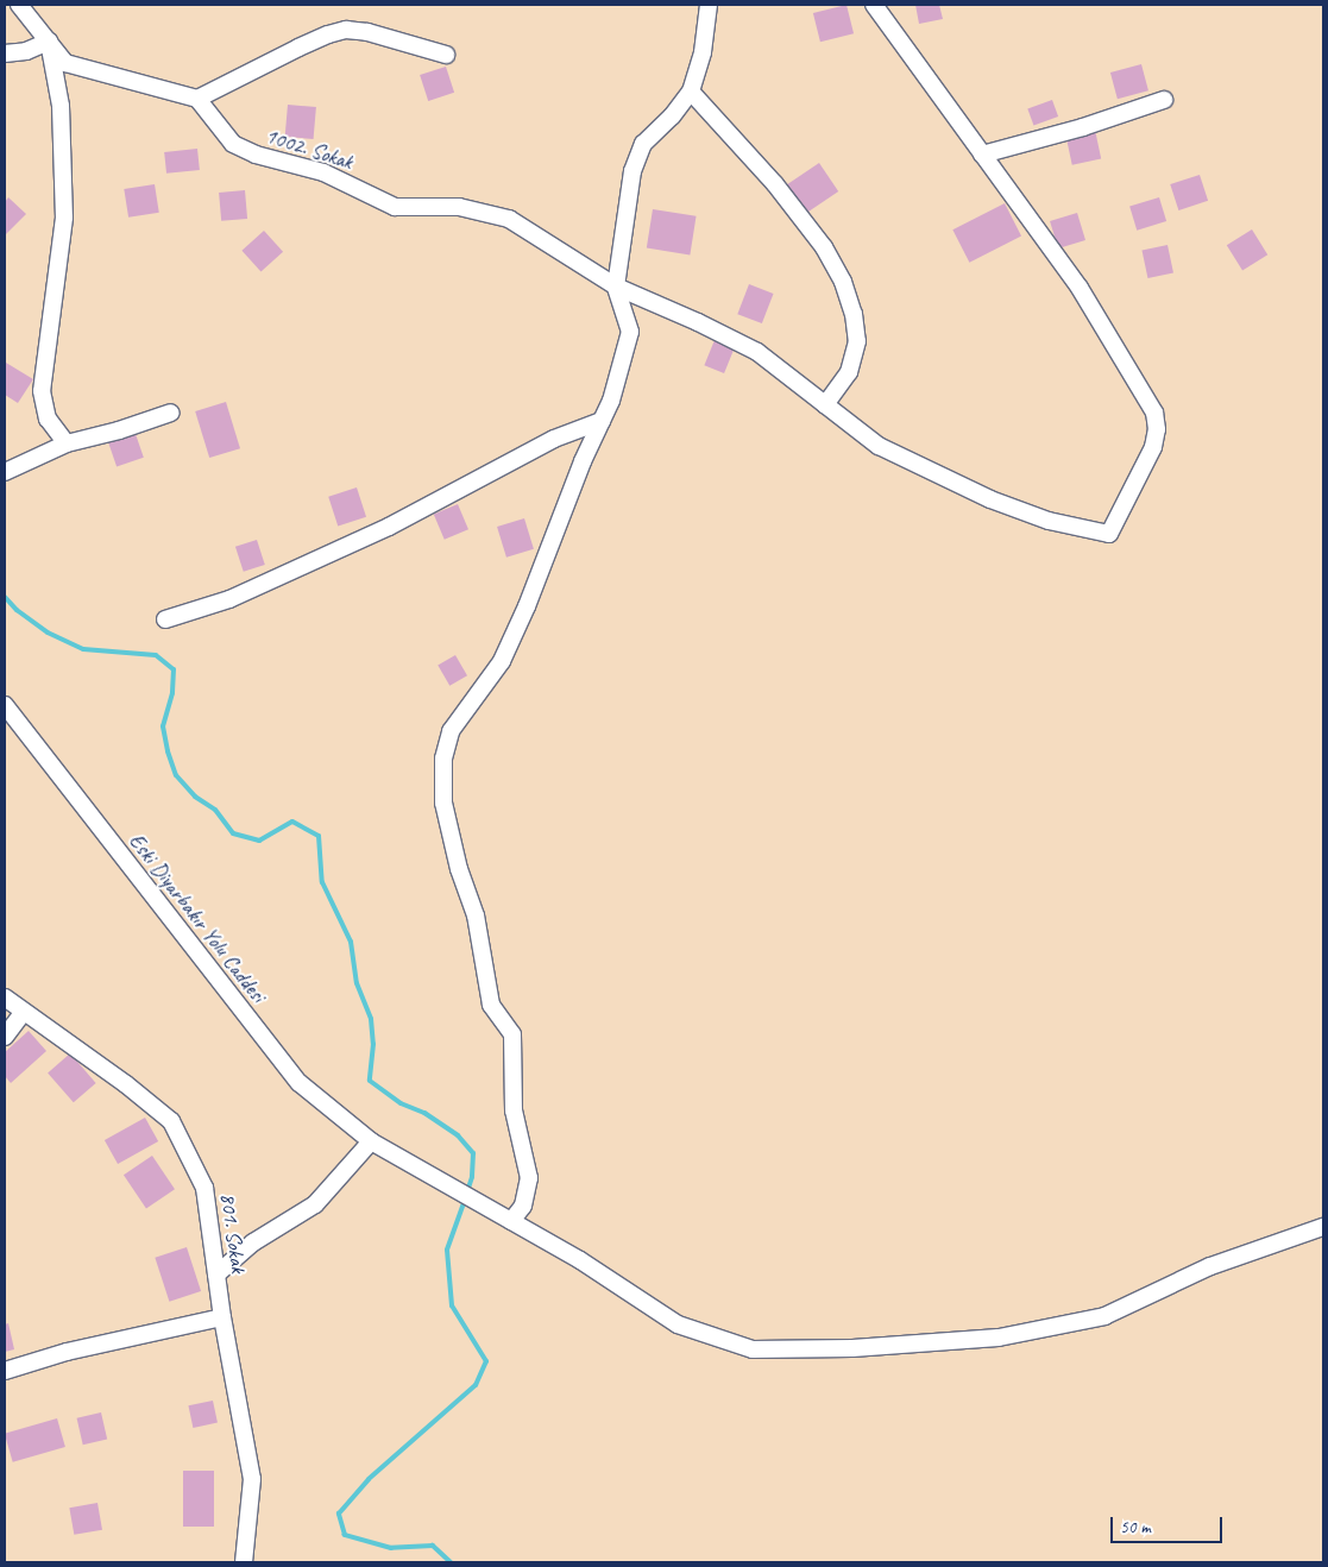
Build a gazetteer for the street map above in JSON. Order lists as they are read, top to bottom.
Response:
{
  "streets": {
    "street": ["1002. Sokak", "Eski Diyarbakır Yolu Caddesi", "801. Sokak"]
  },
  "scale_bar": "50 m"
}
